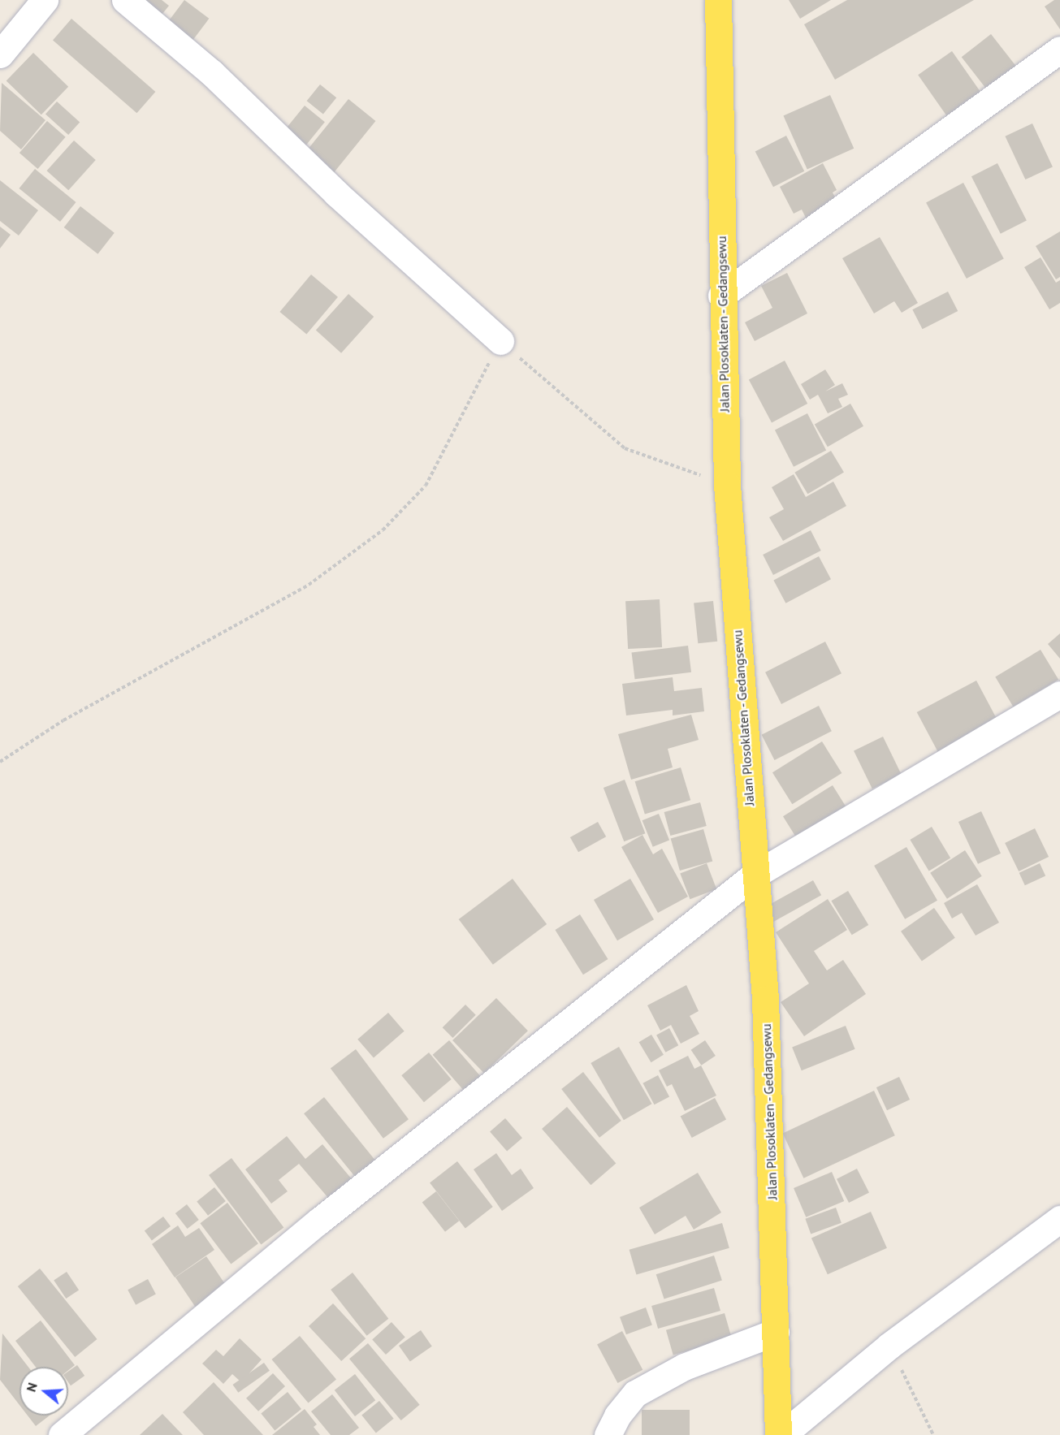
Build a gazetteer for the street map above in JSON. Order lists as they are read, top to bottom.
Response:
{
  "streets": {
    "main road": ["Jalan Plosoklaten - Gedangsewu"]
  },
  "north": "left"
}
